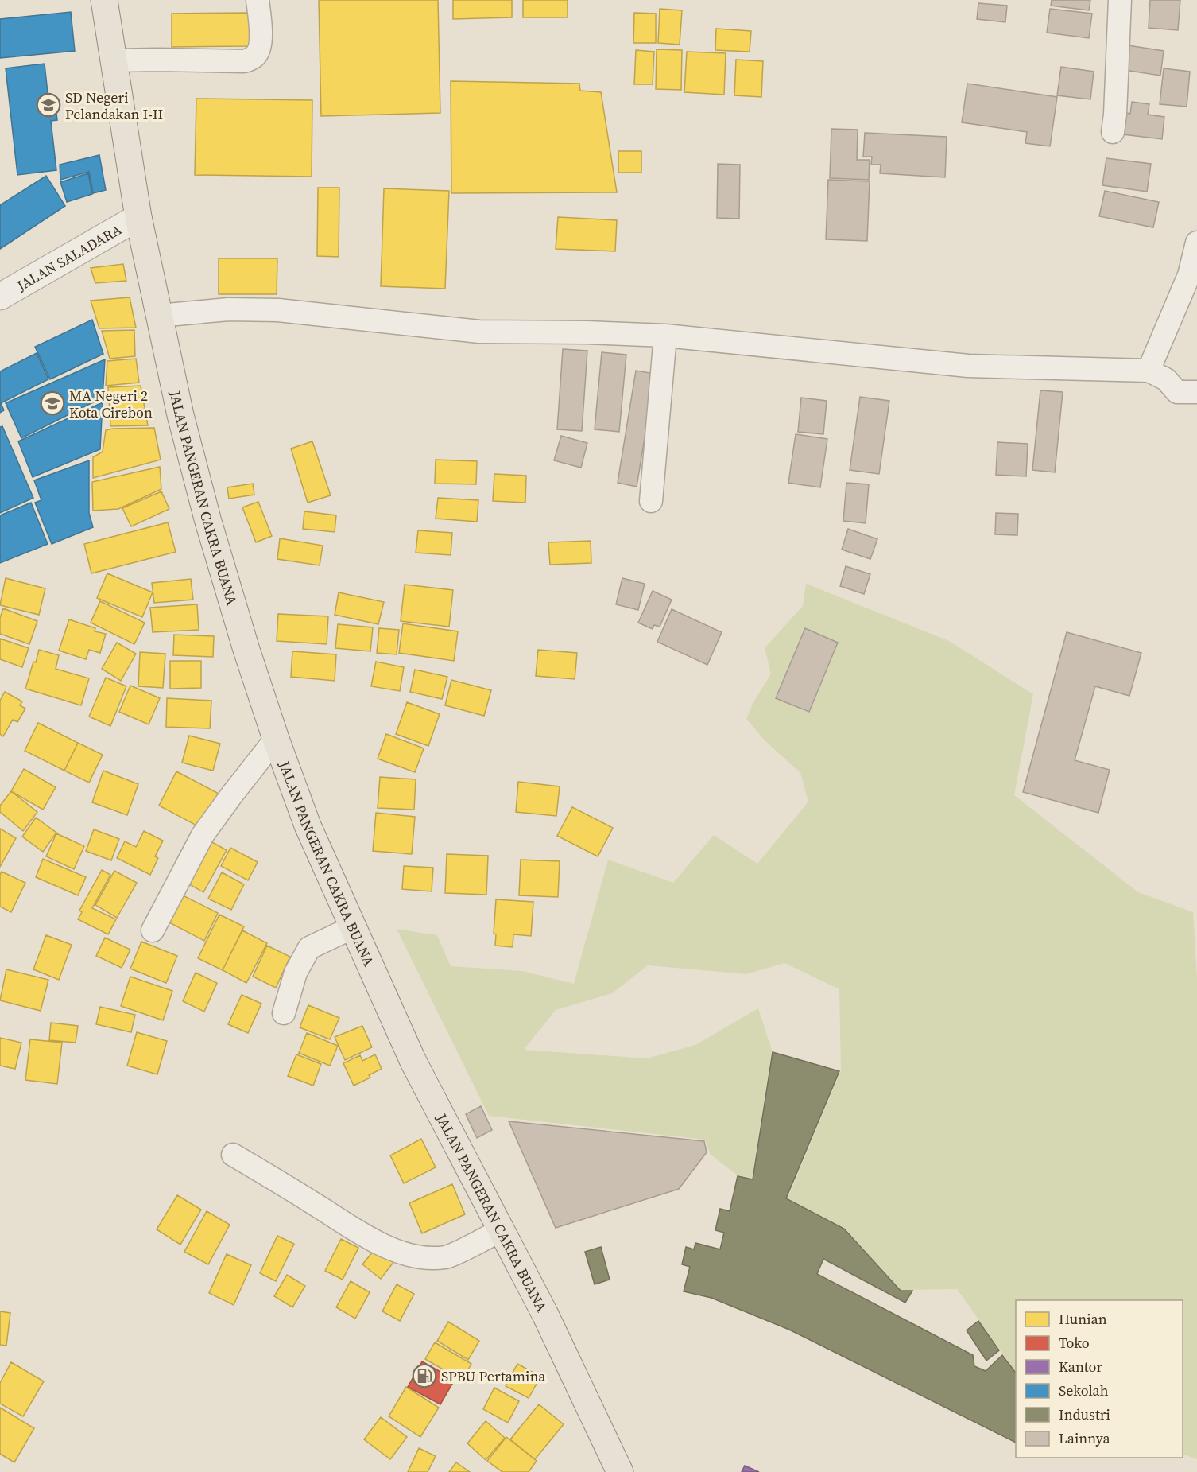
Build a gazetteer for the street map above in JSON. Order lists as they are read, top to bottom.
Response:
{
  "streets": {
    "main road": ["JALAN PANGERAN CAKRA BUANA"],
    "street": ["JALAN SALADARA"]
  },
  "crossings": [
    ["JALAN SALADARA", "JALAN PANGERAN CAKRA BUANA"]
  ],
  "places": {
    "school or university": ["SD Negeri Pelandakan I-II", "MA Negeri 2 Kota Cirebon"],
    "fuel station": ["SPBU Pertamina"]
  },
  "legend": [
    "Hunian",
    "Toko",
    "Kantor",
    "Sekolah",
    "Industri",
    "Lainnya"
  ]
}
